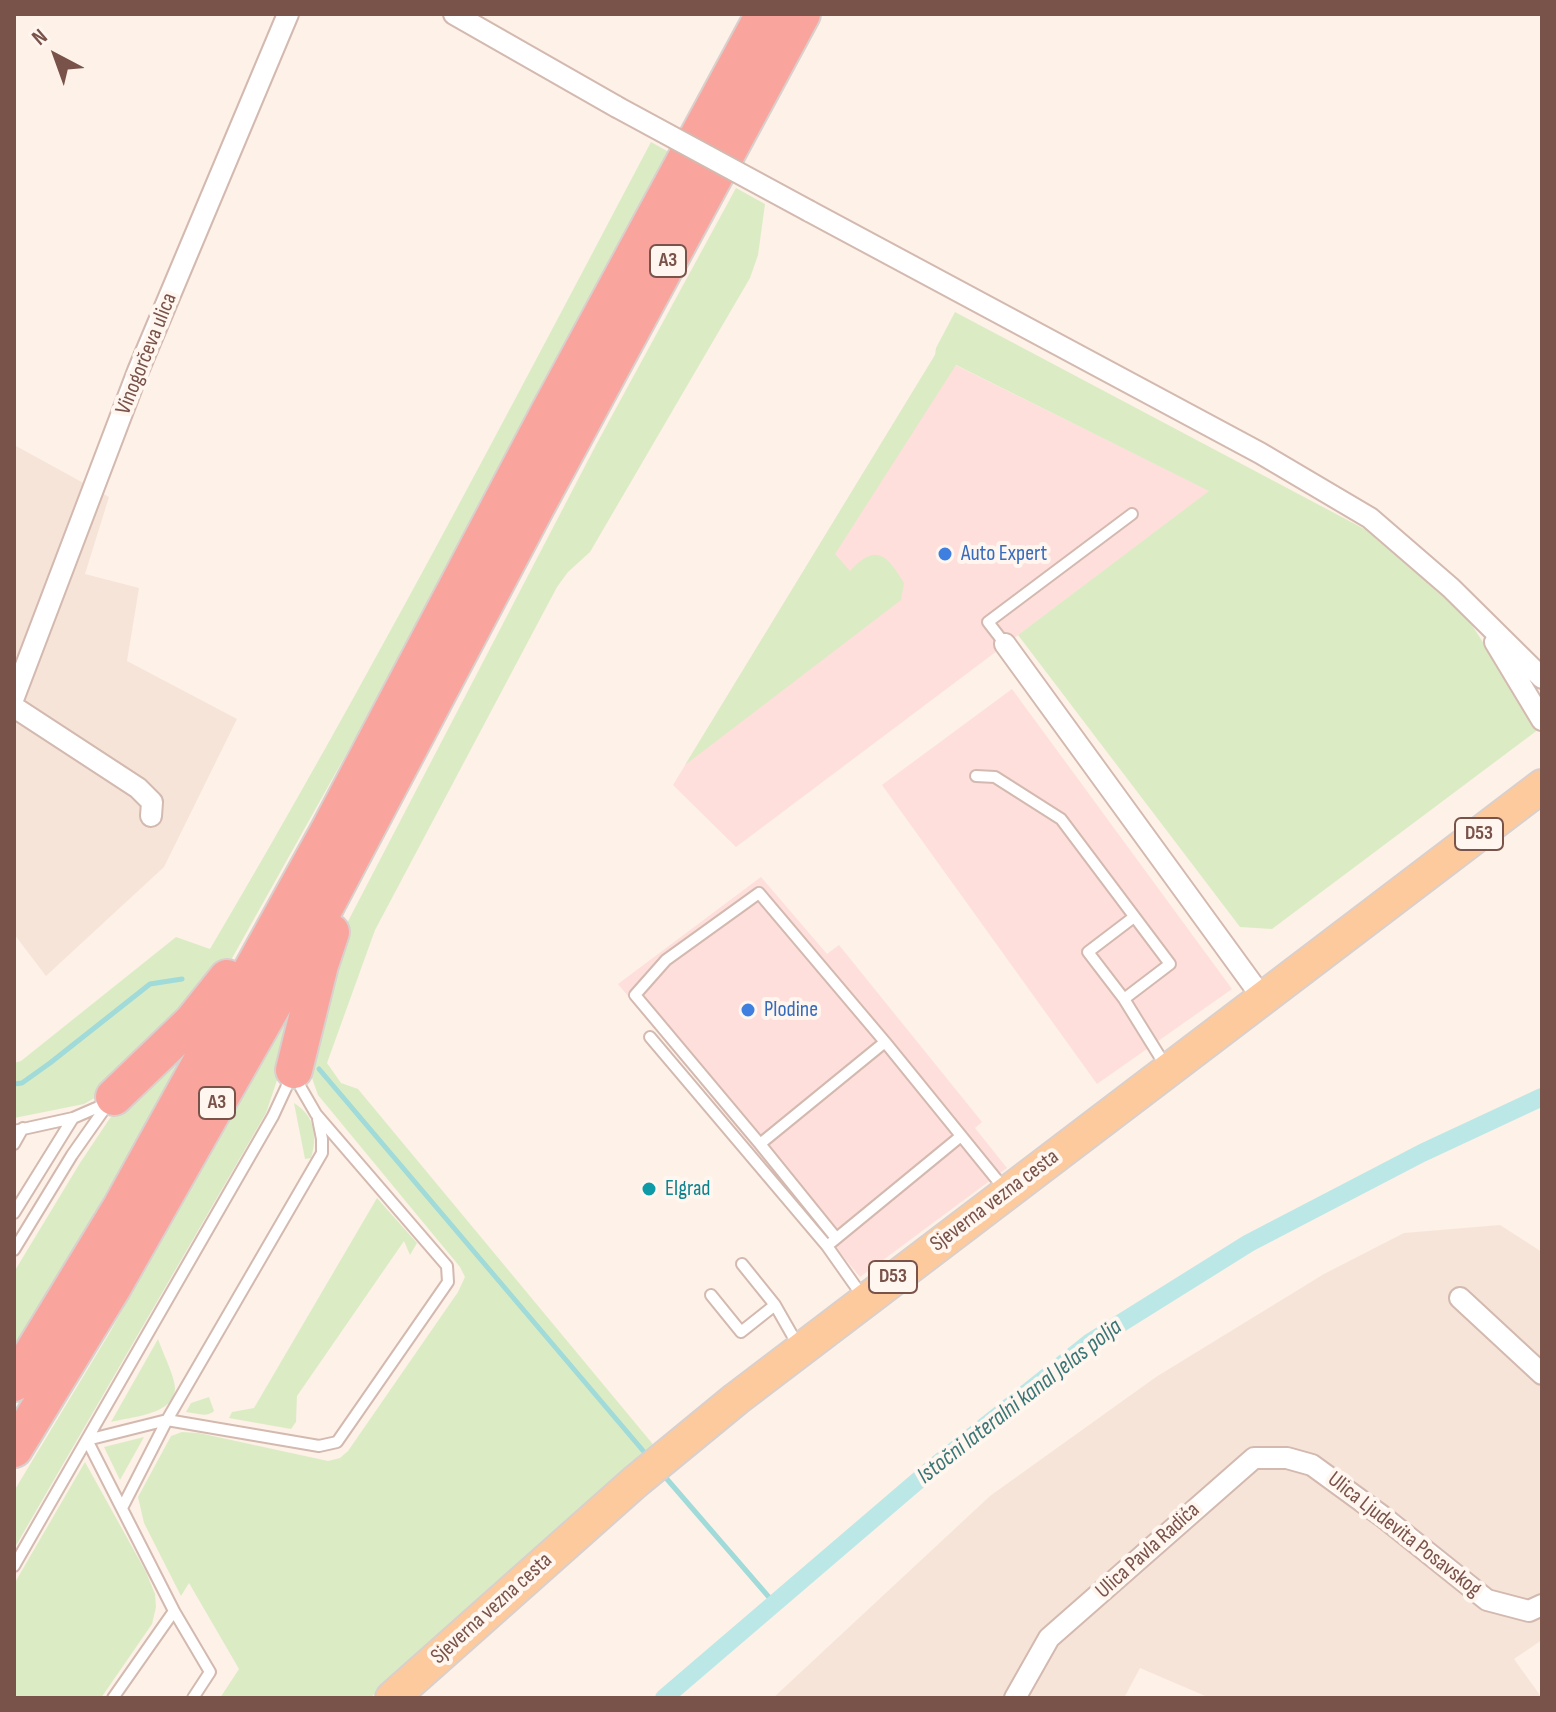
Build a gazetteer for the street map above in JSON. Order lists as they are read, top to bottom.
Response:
{
  "streets": {
    "highway": ["A3"],
    "main road": ["D53", "Sjeverna vezna cesta"],
    "street": ["Vinogorčeva ulica", "Ulica Ljudevita Posavskog", "Ulica Pavla Radića"]
  },
  "crossings": [
    ["Ulica Ljudevita Posavskog", "Ulica Pavla Radića"]
  ],
  "water": ["Istočni lateralni kanal Jelas polja"],
  "places": ["Auto Expert", "Plodine", "Elgrad"],
  "north": "top left"
}
